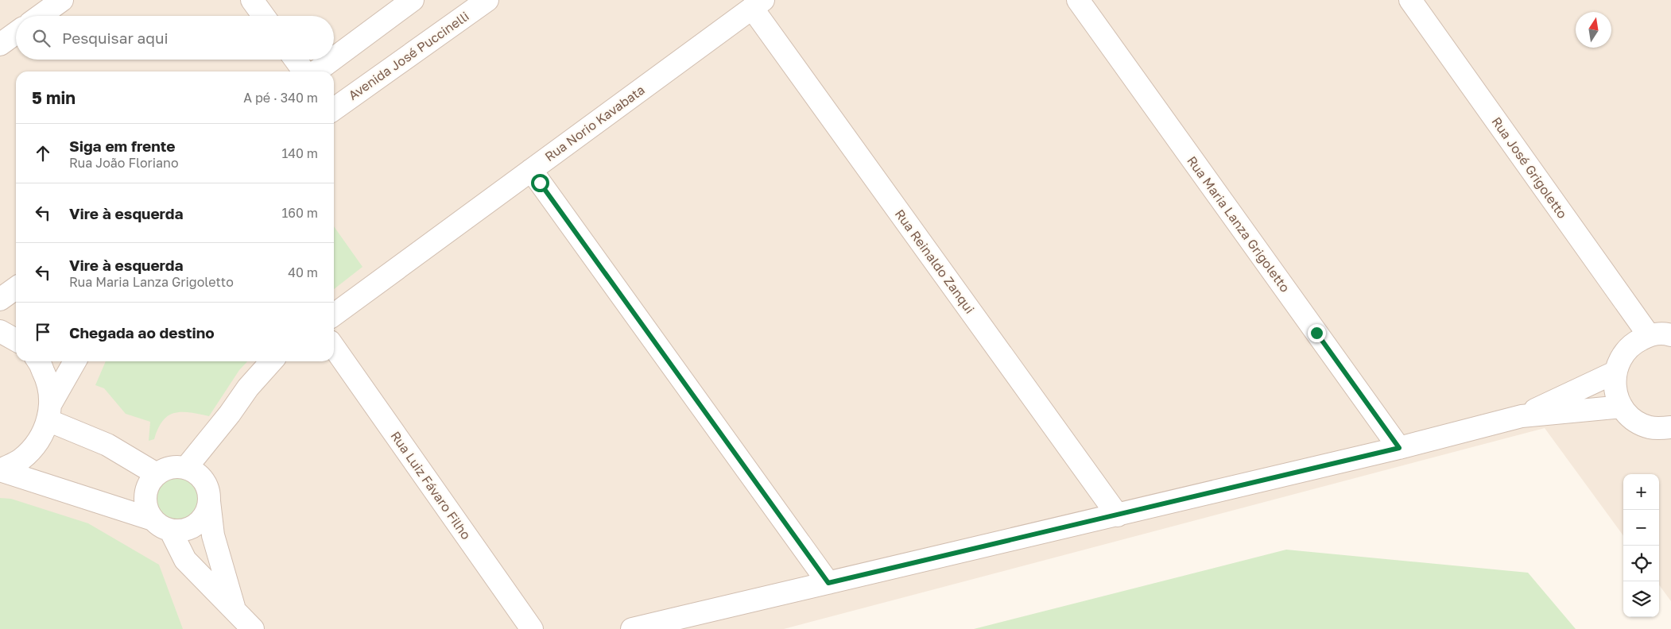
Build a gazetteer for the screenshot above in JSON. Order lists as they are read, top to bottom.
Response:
{
  "streets": {
    "street": [
      "Avenida José Puccinelli",
      "Rua Norio Kavabata",
      "Rua José Grigoletto",
      "Rua Maria Lanza Grigoletto",
      "Rua Reinaldo Zanqui",
      "Rua Luiz Fávaro Filho"
    ]
  },
  "crossings": [
    ["Rua Norio Kavabata", "Rua Reinaldo Zanqui"]
  ],
  "north": "top",
  "page": {
    "search": "Pesquisar aqui",
    "heading": ["5 min", "A pé · 340 m"],
    "list": [
      ["Siga em frente", "Rua João Floriano", "140 m"],
      ["Vire à esquerda", "160 m"],
      ["Vire à esquerda", "Rua Maria Lanza Grigoletto", "40 m"],
      "Chegada ao destino"
    ],
    "map_buttons": ["+", "−"]
  }
}
